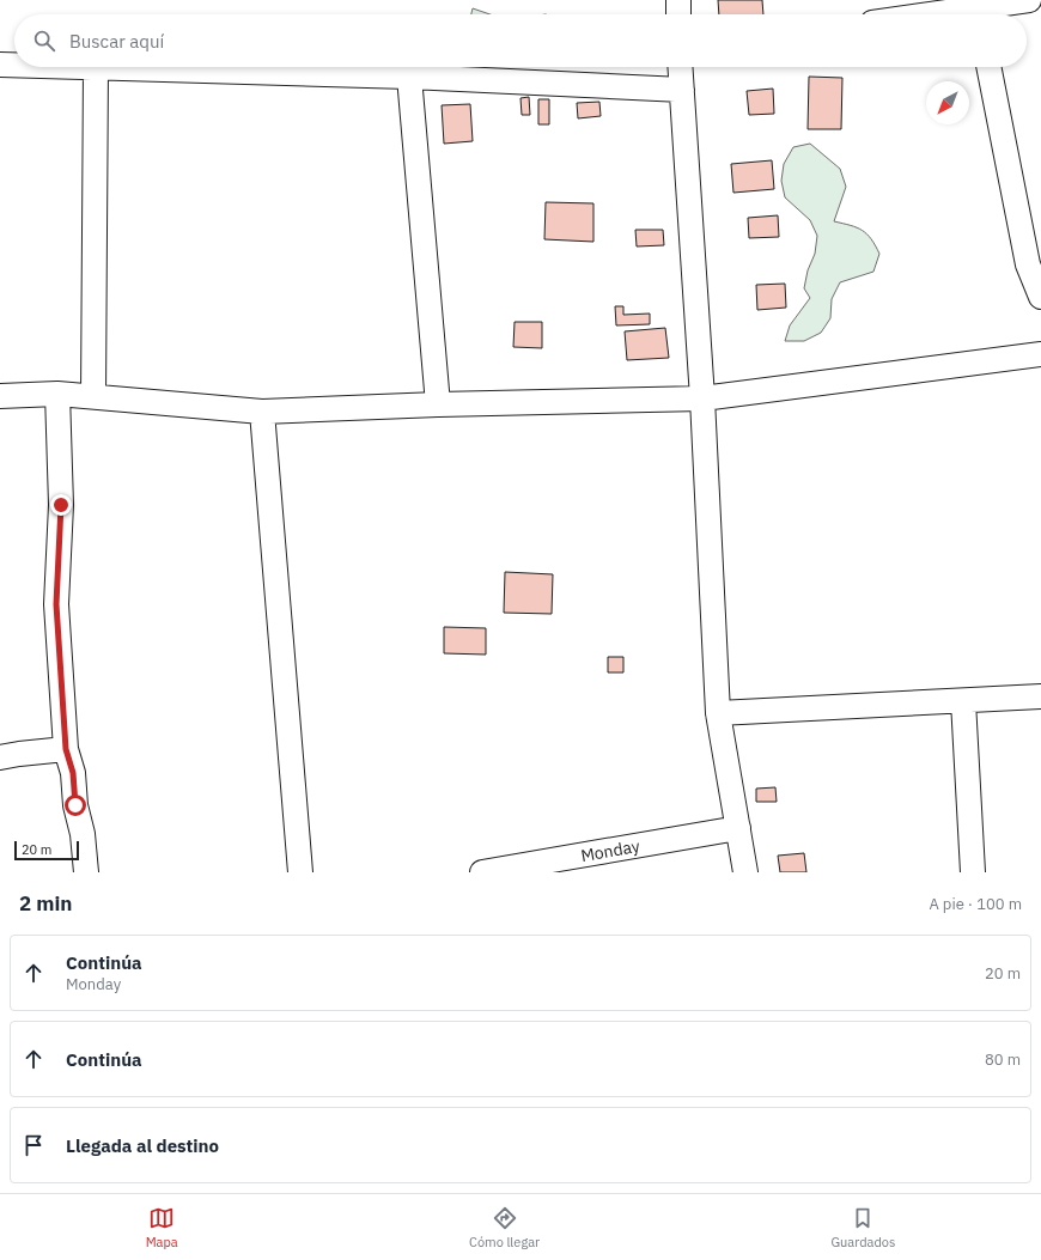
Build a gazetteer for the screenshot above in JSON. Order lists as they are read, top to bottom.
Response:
{
  "streets": {
    "street": ["Monday"]
  },
  "scale_bar": "20 m",
  "north": "bottom left",
  "page": {
    "search": "Buscar aquí",
    "scale": "20 m",
    "heading": ["2 min", "A pie · 100 m"],
    "list": [
      ["Continúa", "Monday", "20 m"],
      ["Continúa", "80 m"],
      "Llegada al destino"
    ],
    "nav": ["Mapa", "Cómo llegar", "Guardados"]
  }
}
